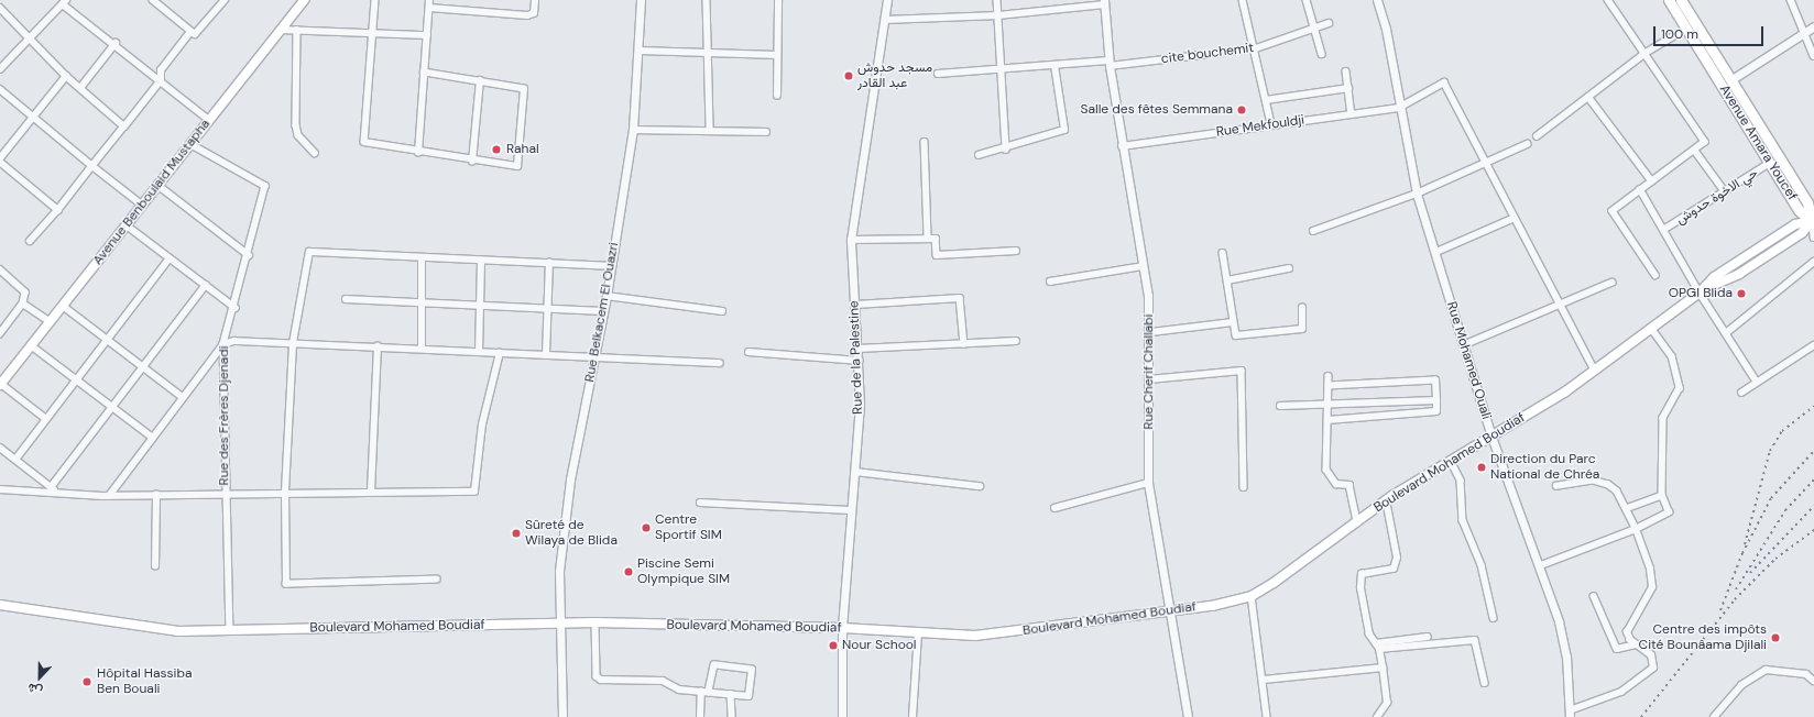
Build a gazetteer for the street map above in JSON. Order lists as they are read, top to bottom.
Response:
{
  "streets": {
    "main road": ["Avenue Amara Youcef", "Avenue Benboulaid Mustapha", "Boulevard Mohamed Boudiaf"],
    "street": [
      "cite bouchemit",
      "Rue Mekfouldji",
      "حي الاخوة حدوش",
      "Rue Belkacem El Ouazri",
      "Rue de la Palestine",
      "Rue Mohamed Ouali",
      "Rue Cherif Challabi",
      "Rue des Frères Djenadi"
    ]
  },
  "crossings": [
    ["cite bouchemit", "Rue Cherif Challabi"],
    ["Rue Mekfouldji", "Rue Mohamed Ouali"],
    ["Rue Mekfouldji", "Rue Cherif Challabi"],
    ["Avenue Amara Youcef", "حي الاخوة حدوش"],
    ["Avenue Amara Youcef", "Boulevard Mohamed Boudiaf"],
    ["Avenue Benboulaid Mustapha", "Rue des Frères Djenadi"],
    ["Rue Belkacem El Ouazri", "Boulevard Mohamed Boudiaf"],
    ["Rue de la Palestine", "Boulevard Mohamed Boudiaf"],
    ["Rue Mohamed Ouali", "Boulevard Mohamed Boudiaf"],
    ["Rue Cherif Challabi", "Boulevard Mohamed Boudiaf"],
    ["Rue des Frères Djenadi", "Boulevard Mohamed Boudiaf"]
  ],
  "places": [
    "مسجد حدوش عبد القادر",
    "Salle des fêtes Semmana",
    "Rahal",
    "OPGI Blida",
    "Direction du Parc National de Chréa",
    "Centre Sportif SIM",
    "Sûreté de Wilaya de Blida",
    "Piscine Semi Olympique SIM",
    "Centre des impôts Cité Bounâama Djilali",
    "Nour School",
    "Hôpital Hassiba Ben Bouali"
  ],
  "scale_bar": "100 m",
  "north": "bottom"
}
